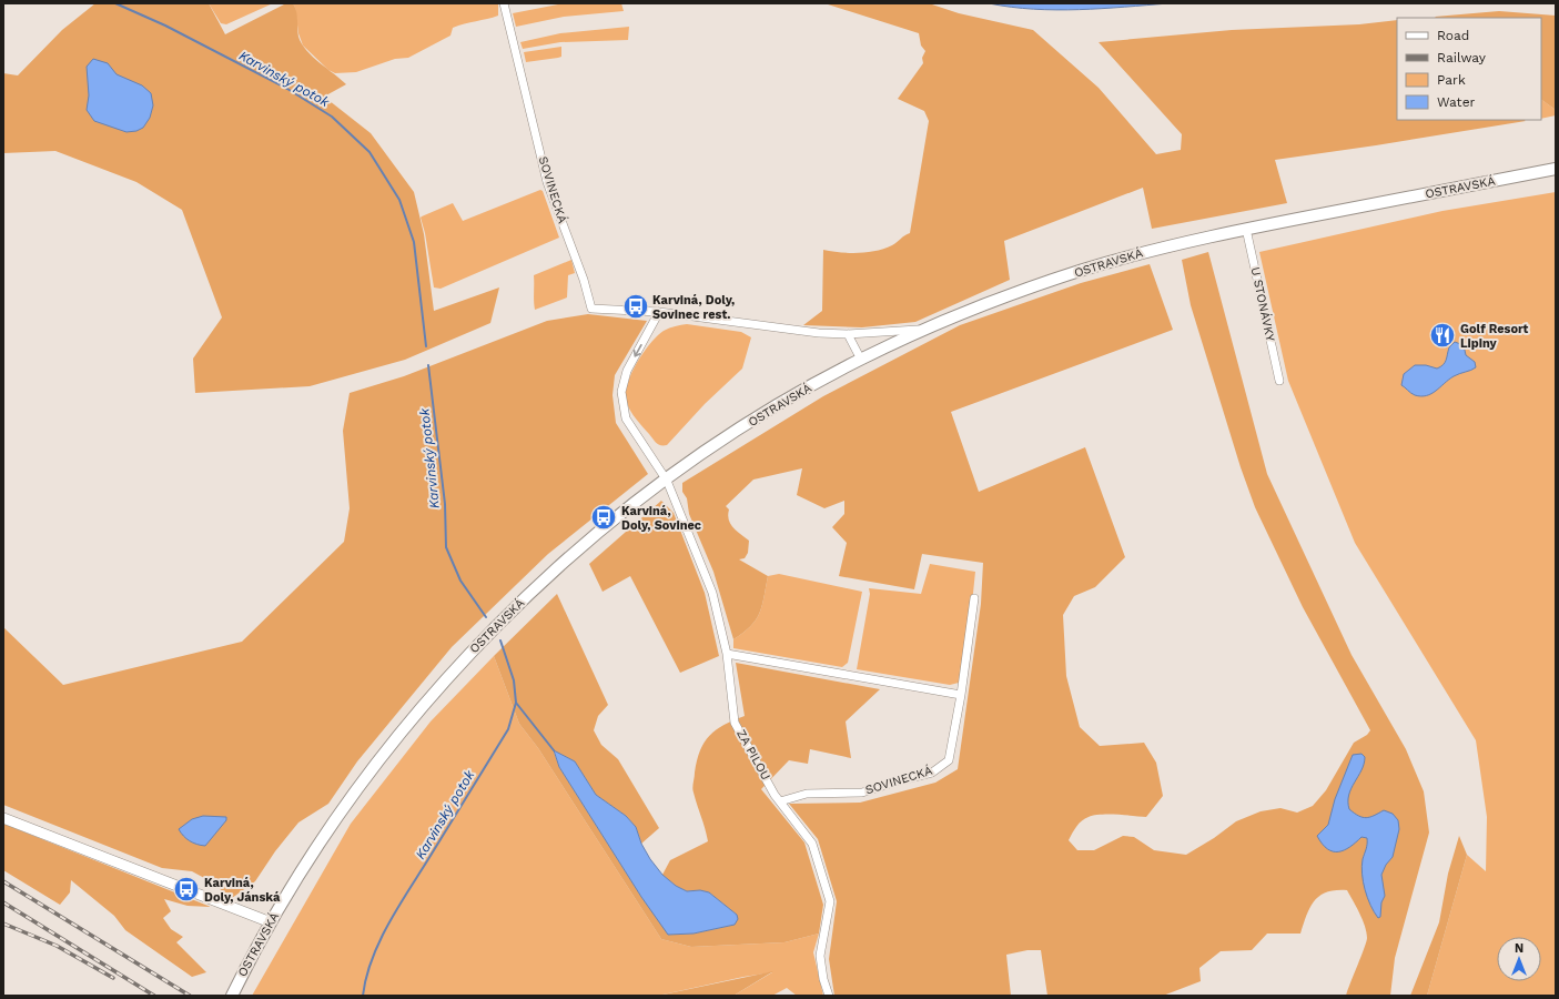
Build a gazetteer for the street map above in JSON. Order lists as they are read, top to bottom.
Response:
{
  "streets": {
    "main road": ["OSTRAVSKÁ"],
    "street": ["SOVINECKÁ", "U STONÁVKY", "ZA PILOU"]
  },
  "crossings": [
    ["OSTRAVSKÁ", "SOVINECKÁ"],
    ["OSTRAVSKÁ", "U STONÁVKY"],
    ["OSTRAVSKÁ", "ZA PILOU"],
    ["SOVINECKÁ", "ZA PILOU"]
  ],
  "water": ["Karvinský potok"],
  "places": {
    "bus stop": ["Karviná, Doly, Sovinec rest.", "Karviná, Doly, Sovinec", "Karviná, Doly, Jánská"],
    "restaurant": ["Golf Resort Lipiny"]
  },
  "legend": [
    "Road",
    "Railway",
    "Park",
    "Water"
  ],
  "north": "top"
}
